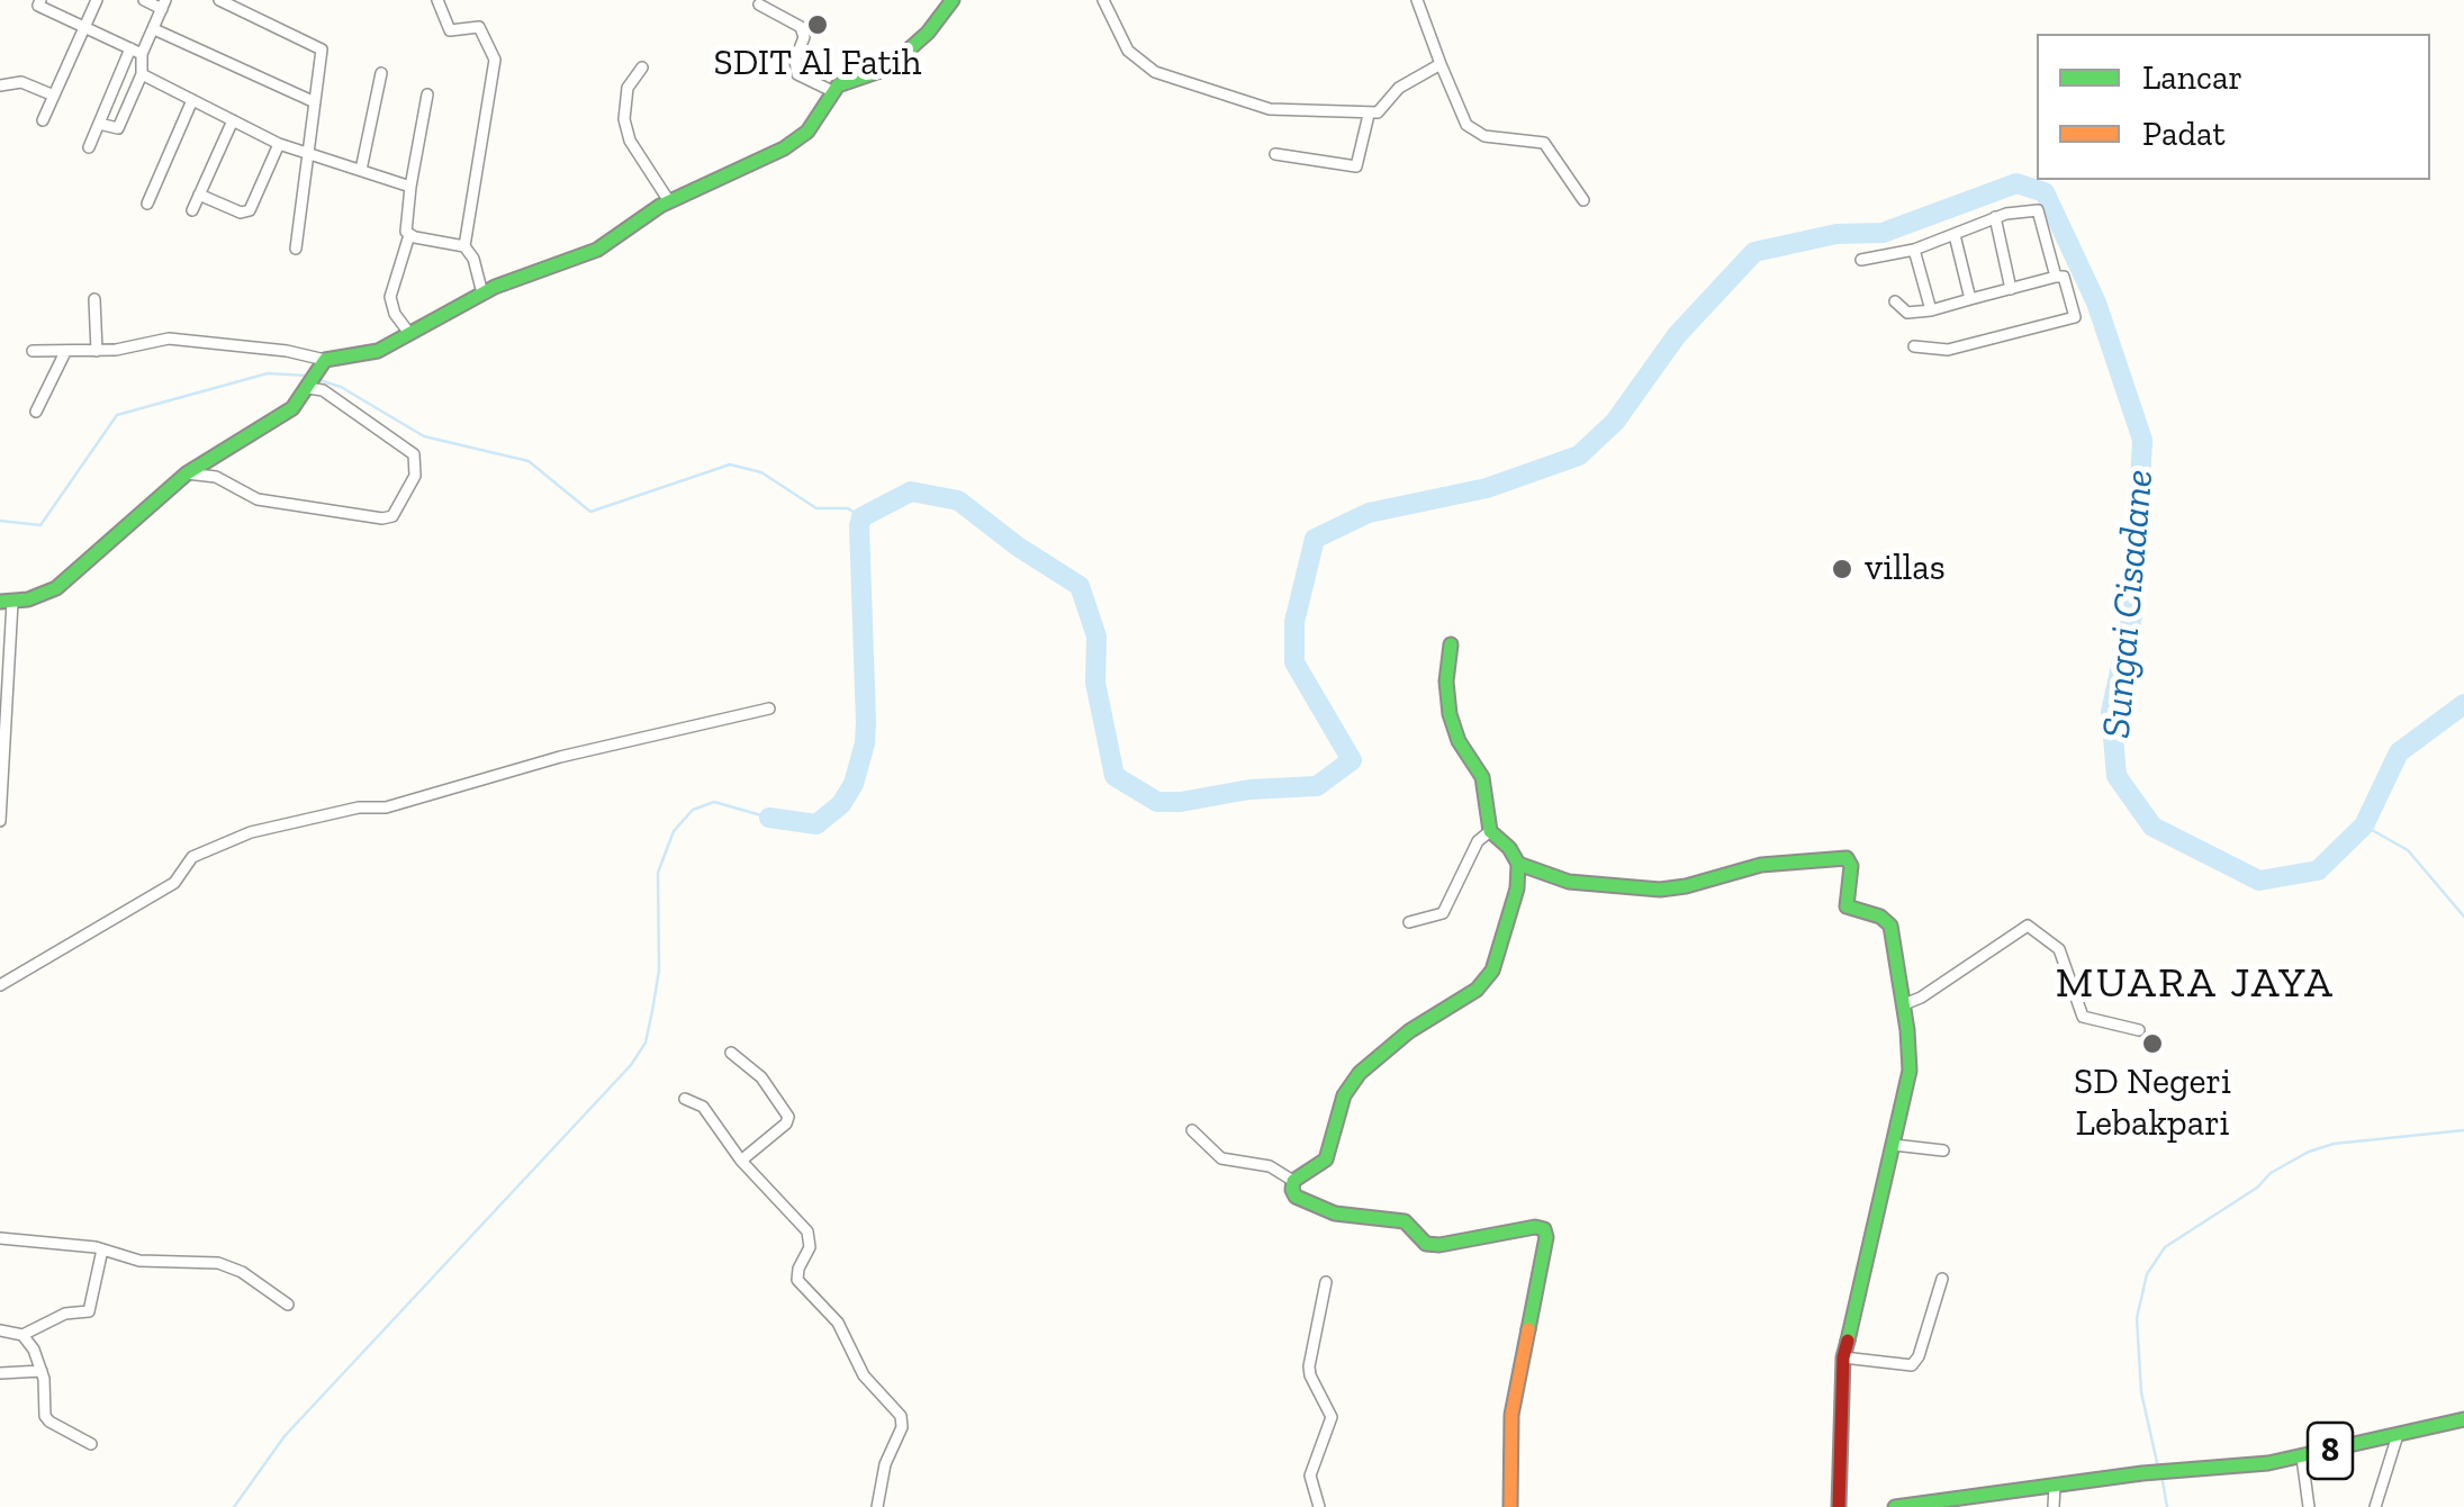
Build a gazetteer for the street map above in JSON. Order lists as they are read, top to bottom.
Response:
{
  "streets": {
    "main road": ["8"]
  },
  "districts": ["MUARA JAYA"],
  "water": ["Sungai Cisadane"],
  "places": ["SDIT Al Fatih", "villas", "SD Negeri Lebakpari"],
  "legend": ["Lancar", "Padat"]
}
